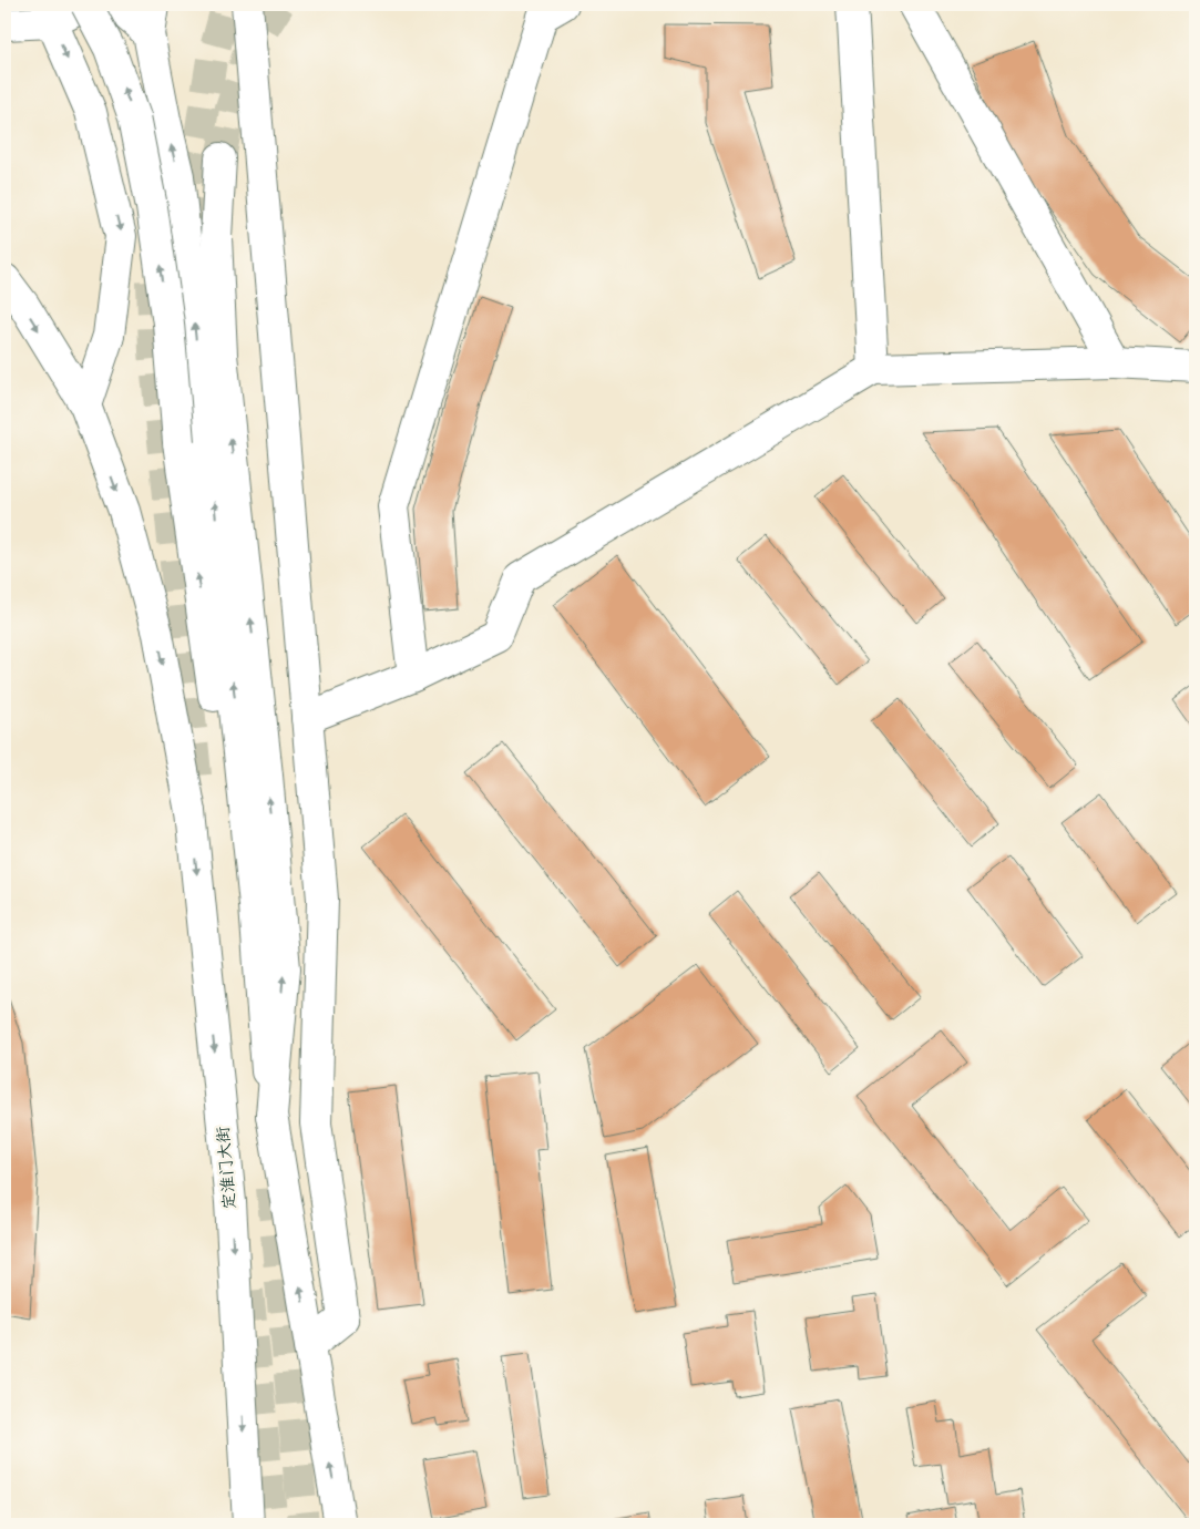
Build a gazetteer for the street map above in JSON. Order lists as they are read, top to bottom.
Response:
{
  "streets": {
    "main road": ["定淮门大街"]
  }
}
